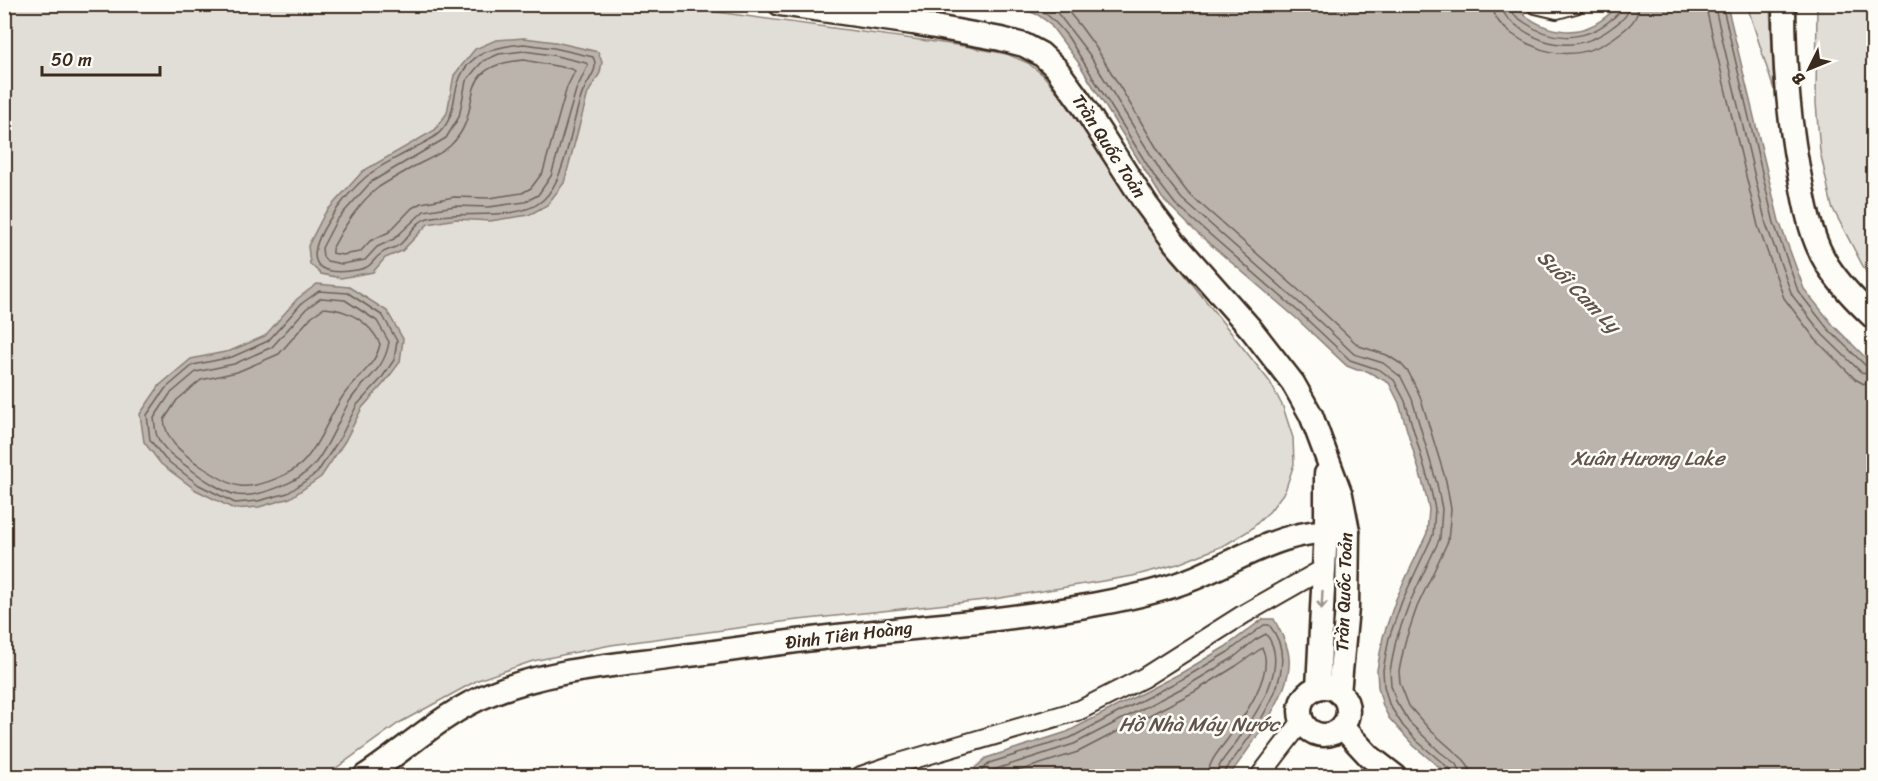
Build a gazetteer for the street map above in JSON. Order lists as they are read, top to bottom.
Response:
{
  "streets": {
    "main road": ["Trần Quốc Toản", "Đinh Tiên Hoàng"]
  },
  "crossings": [
    ["Trần Quốc Toản", "Đinh Tiên Hoàng"]
  ],
  "water": ["Suối Cam Ly", "Xuân Hương Lake", "Hồ Nhà Máy Nước"],
  "scale_bar": "50 m",
  "north": "bottom left"
}
